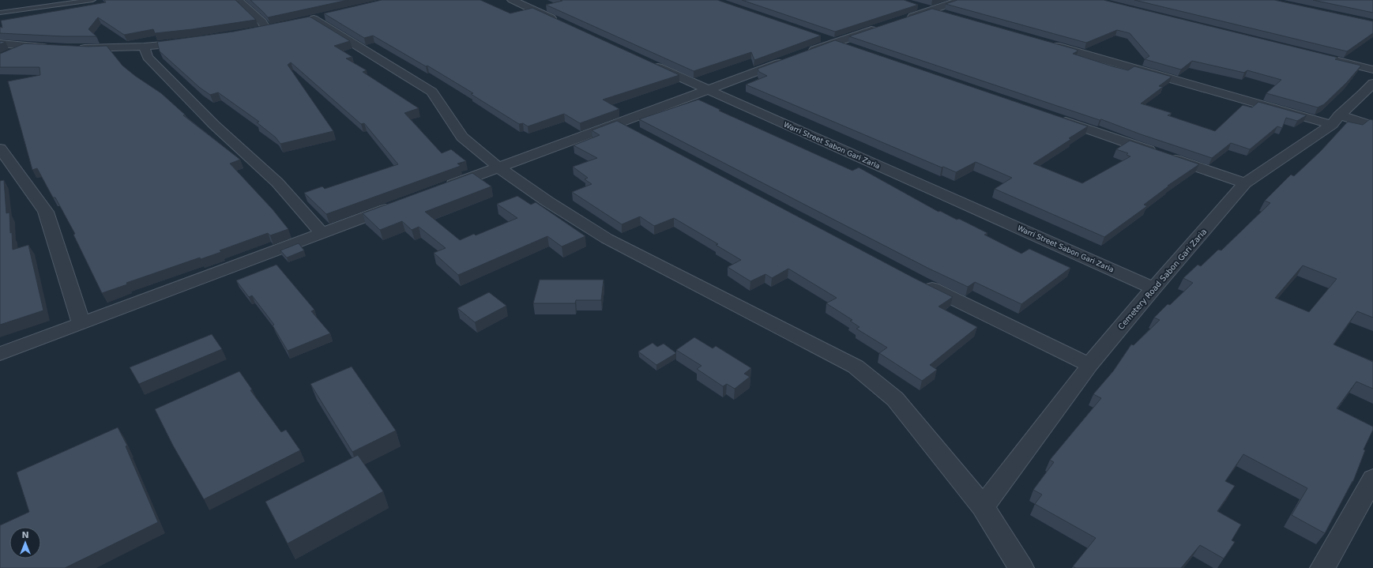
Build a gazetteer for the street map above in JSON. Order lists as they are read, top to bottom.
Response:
{
  "streets": {
    "street": ["Warri Street Sabon Gari Zaria", "Cemetery Road Sabon Gari Zaria"]
  },
  "crossings": [
    ["Warri Street Sabon Gari Zaria", "Cemetery Road Sabon Gari Zaria"]
  ],
  "north": "top"
}
